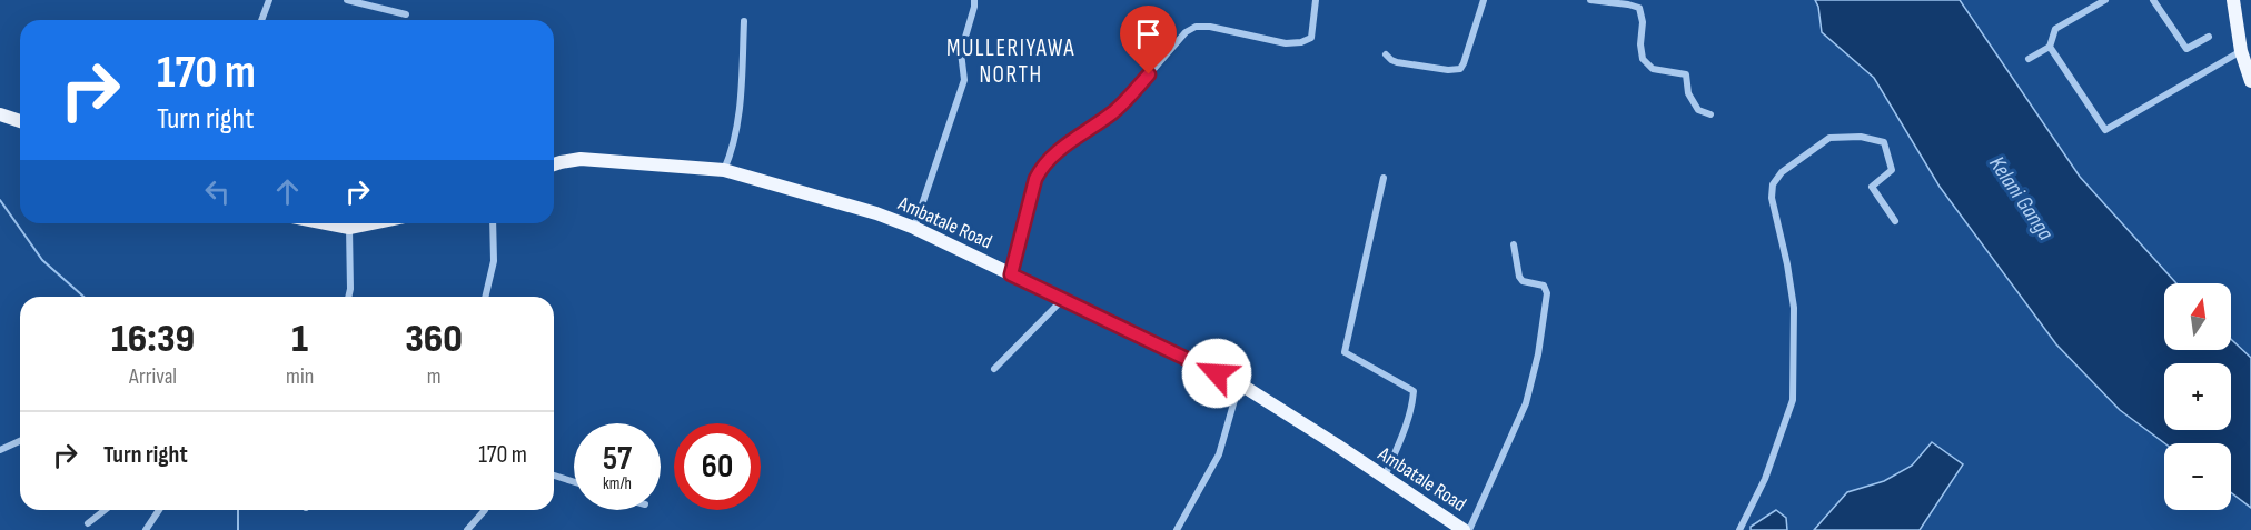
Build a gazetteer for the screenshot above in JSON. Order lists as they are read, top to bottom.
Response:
{
  "streets": {
    "main road": ["Ambatale Road"]
  },
  "districts": ["MULLERIYAWA NORTH"],
  "water": ["Kelani Ganga"],
  "north": "top",
  "page": {
    "turn": ["170 m", "Turn right"],
    "map_buttons": ["+", "−"],
    "eta": [
      "16:39",
      "Arrival",
      "1",
      "min",
      "360",
      "m"
    ],
    "list": [
      {
        "name": "Turn right",
        "value": "170 m"
      }
    ],
    "speed": "57 km/h",
    "limit": "60"
  }
}
